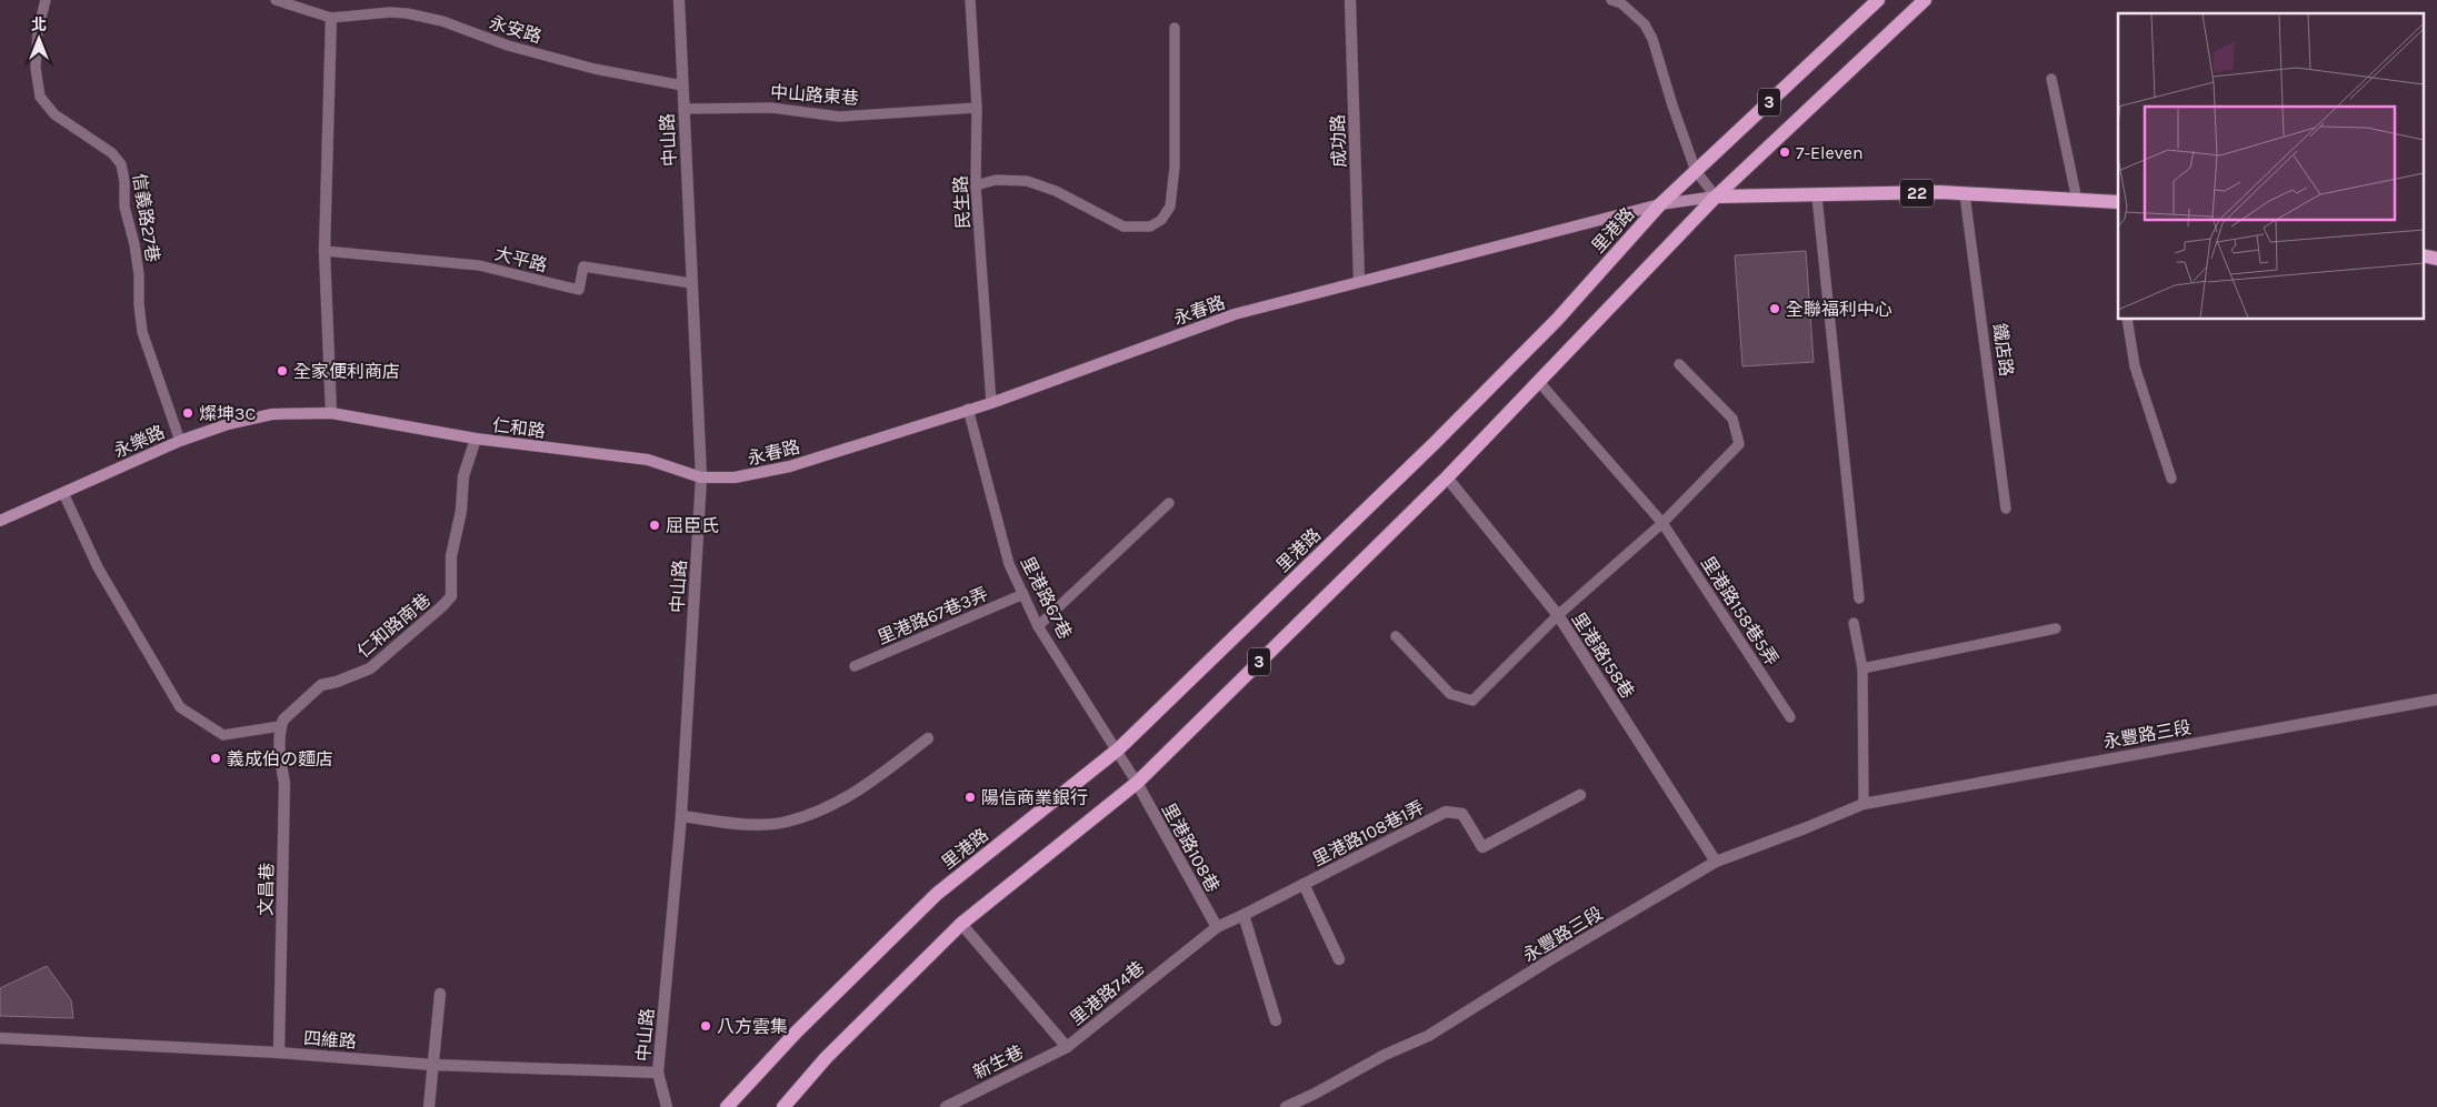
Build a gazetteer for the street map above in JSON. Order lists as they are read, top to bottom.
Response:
{
  "streets": {
    "main road": ["3", "22", "里港路"],
    "street": [
      "中山路",
      "成功路",
      "永春路",
      "仁和路",
      "永樂路",
      "仁和路南巷",
      "里港路158巷",
      "永豐路三段",
      "里港路108巷1弄",
      "里港路108巷",
      "文昌巷",
      "里港路74巷",
      "四維路",
      "新生巷"
    ],
    "lane": [
      "永安路",
      "中山路東巷",
      "民生路",
      "信義路27巷",
      "大平路",
      "鐵店路",
      "里港路67巷",
      "里港路158巷5弄",
      "里港路67巷3弄"
    ]
  },
  "crossings": [
    ["永安路", "中山路"],
    ["中山路東巷", "中山路"],
    ["中山路東巷", "民生路"],
    ["3", "22"],
    ["3", "永春路"],
    ["3", "里港路67巷"],
    ["3", "里港路158巷5弄"],
    ["3", "里港路158巷"],
    ["3", "里港路108巷"],
    ["3", "里港路74巷"],
    ["中山路", "大平路"],
    ["中山路", "永春路"],
    ["中山路", "仁和路"],
    ["中山路", "四維路"],
    ["成功路", "永春路"],
    ["22", "永春路"],
    ["22", "鐵店路"],
    ["民生路", "永春路"],
    ["信義路27巷", "永樂路"],
    ["里港路", "永春路"],
    ["里港路", "里港路67巷"],
    ["永春路", "仁和路"],
    ["永春路", "里港路67巷"],
    ["仁和路", "永樂路"],
    ["仁和路", "仁和路南巷"],
    ["里港路67巷", "里港路67巷3弄"],
    ["里港路67巷", "里港路108巷"],
    ["仁和路南巷", "文昌巷"],
    ["里港路158巷", "永豐路三段"],
    ["里港路108巷1弄", "里港路108巷"],
    ["里港路108巷1弄", "里港路74巷"],
    ["里港路108巷", "里港路74巷"],
    ["文昌巷", "四維路"],
    ["里港路74巷", "新生巷"]
  ],
  "places": [
    "7-Eleven",
    "全聯福利中心",
    "全家便利商店",
    "燦坤3C",
    "屈臣氏",
    "義成伯の麵店",
    "陽信商業銀行",
    "八方雲集"
  ],
  "north": "top"
}
